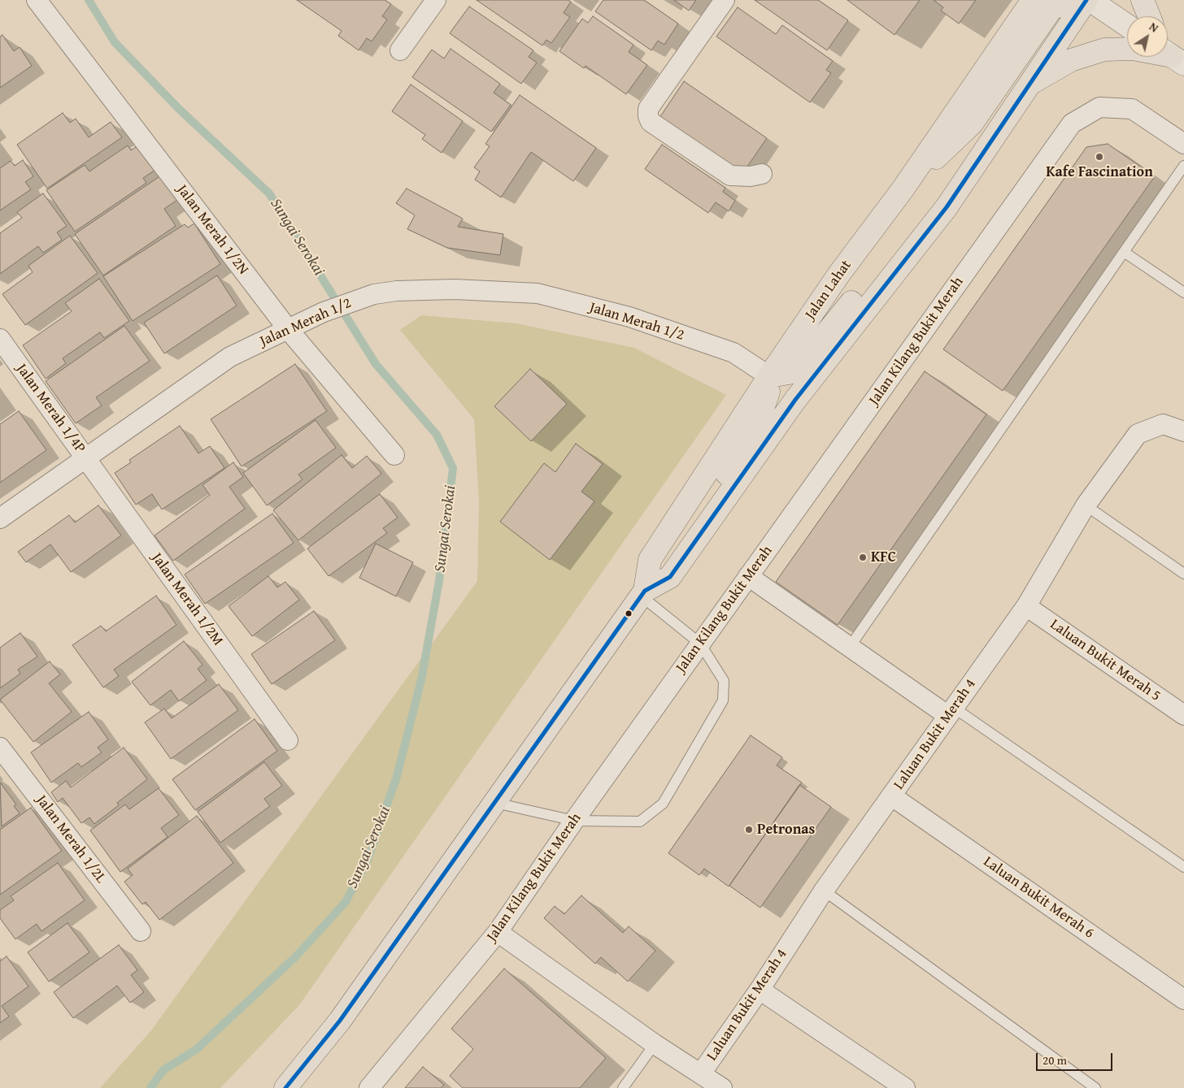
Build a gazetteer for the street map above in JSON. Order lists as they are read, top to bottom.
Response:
{
  "streets": {
    "main road": ["Jalan Lahat"],
    "street": [
      "Jalan Merah 1/2N",
      "Jalan Merah 1/2",
      "Jalan Kilang Bukit Merah",
      "Jalan Merah 1/4P",
      "Jalan Merah 1/2M",
      "Laluan Bukit Merah 5",
      "Laluan Bukit Merah 4",
      "Jalan Merah 1/2L",
      "Laluan Bukit Merah 6"
    ]
  },
  "crossings": [
    ["Jalan Merah 1/2N", "Jalan Merah 1/2"],
    ["Jalan Lahat", "Jalan Merah 1/2"],
    ["Jalan Merah 1/2", "Jalan Merah 1/4P"],
    ["Jalan Merah 1/2", "Jalan Merah 1/2M"],
    ["Jalan Merah 1/4P", "Jalan Merah 1/2M"],
    ["Laluan Bukit Merah 5", "Laluan Bukit Merah 4"],
    ["Laluan Bukit Merah 4", "Laluan Bukit Merah 6"]
  ],
  "water": ["Sungai Serokai"],
  "places": ["Kafe Fascination", "KFC", "Petronas"],
  "scale_bar": "20 m",
  "north": "top right"
}
